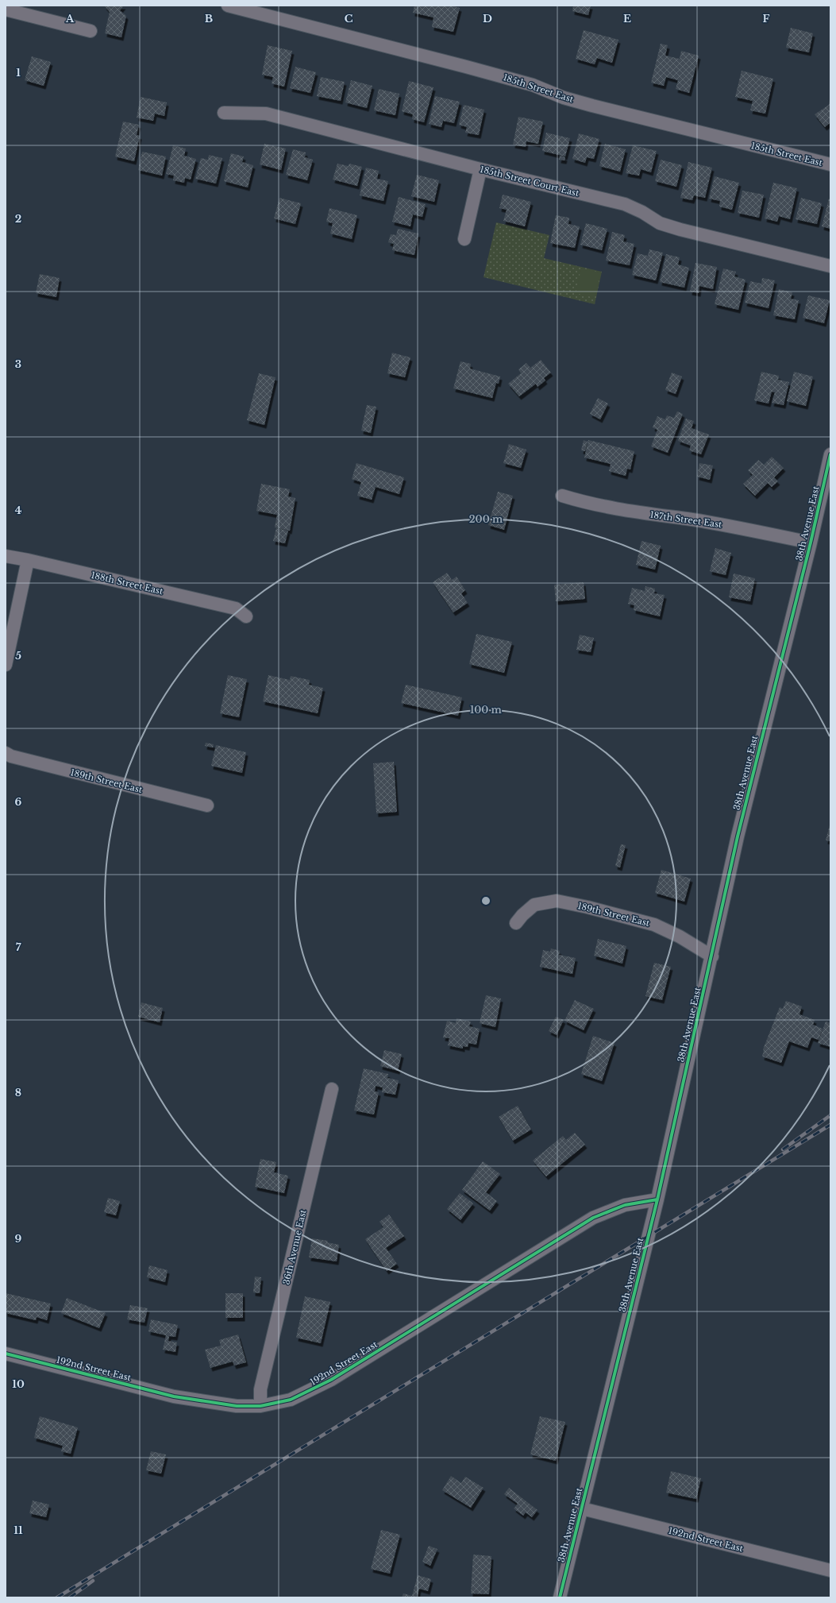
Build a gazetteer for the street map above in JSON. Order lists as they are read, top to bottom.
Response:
{
  "streets": {
    "street": [
      "185th Street East",
      "185th Street Court East",
      "187th Street East",
      "38th Avenue East",
      "188th Street East",
      "189th Street East",
      "36th Avenue East",
      "192nd Street East"
    ]
  },
  "crossings": [
    ["187th Street East", "38th Avenue East"],
    ["38th Avenue East", "189th Street East"],
    ["38th Avenue East", "192nd Street East"],
    ["36th Avenue East", "192nd Street East"]
  ],
  "grid": {
    "columns": [
      "A",
      "B",
      "C",
      "D",
      "E",
      "F"
    ],
    "rows": [
      "1",
      "2",
      "3",
      "4",
      "5",
      "6",
      "7",
      "8",
      "9",
      "10",
      "11"
    ]
  },
  "rings": ["200 m", "100 m"]
}
